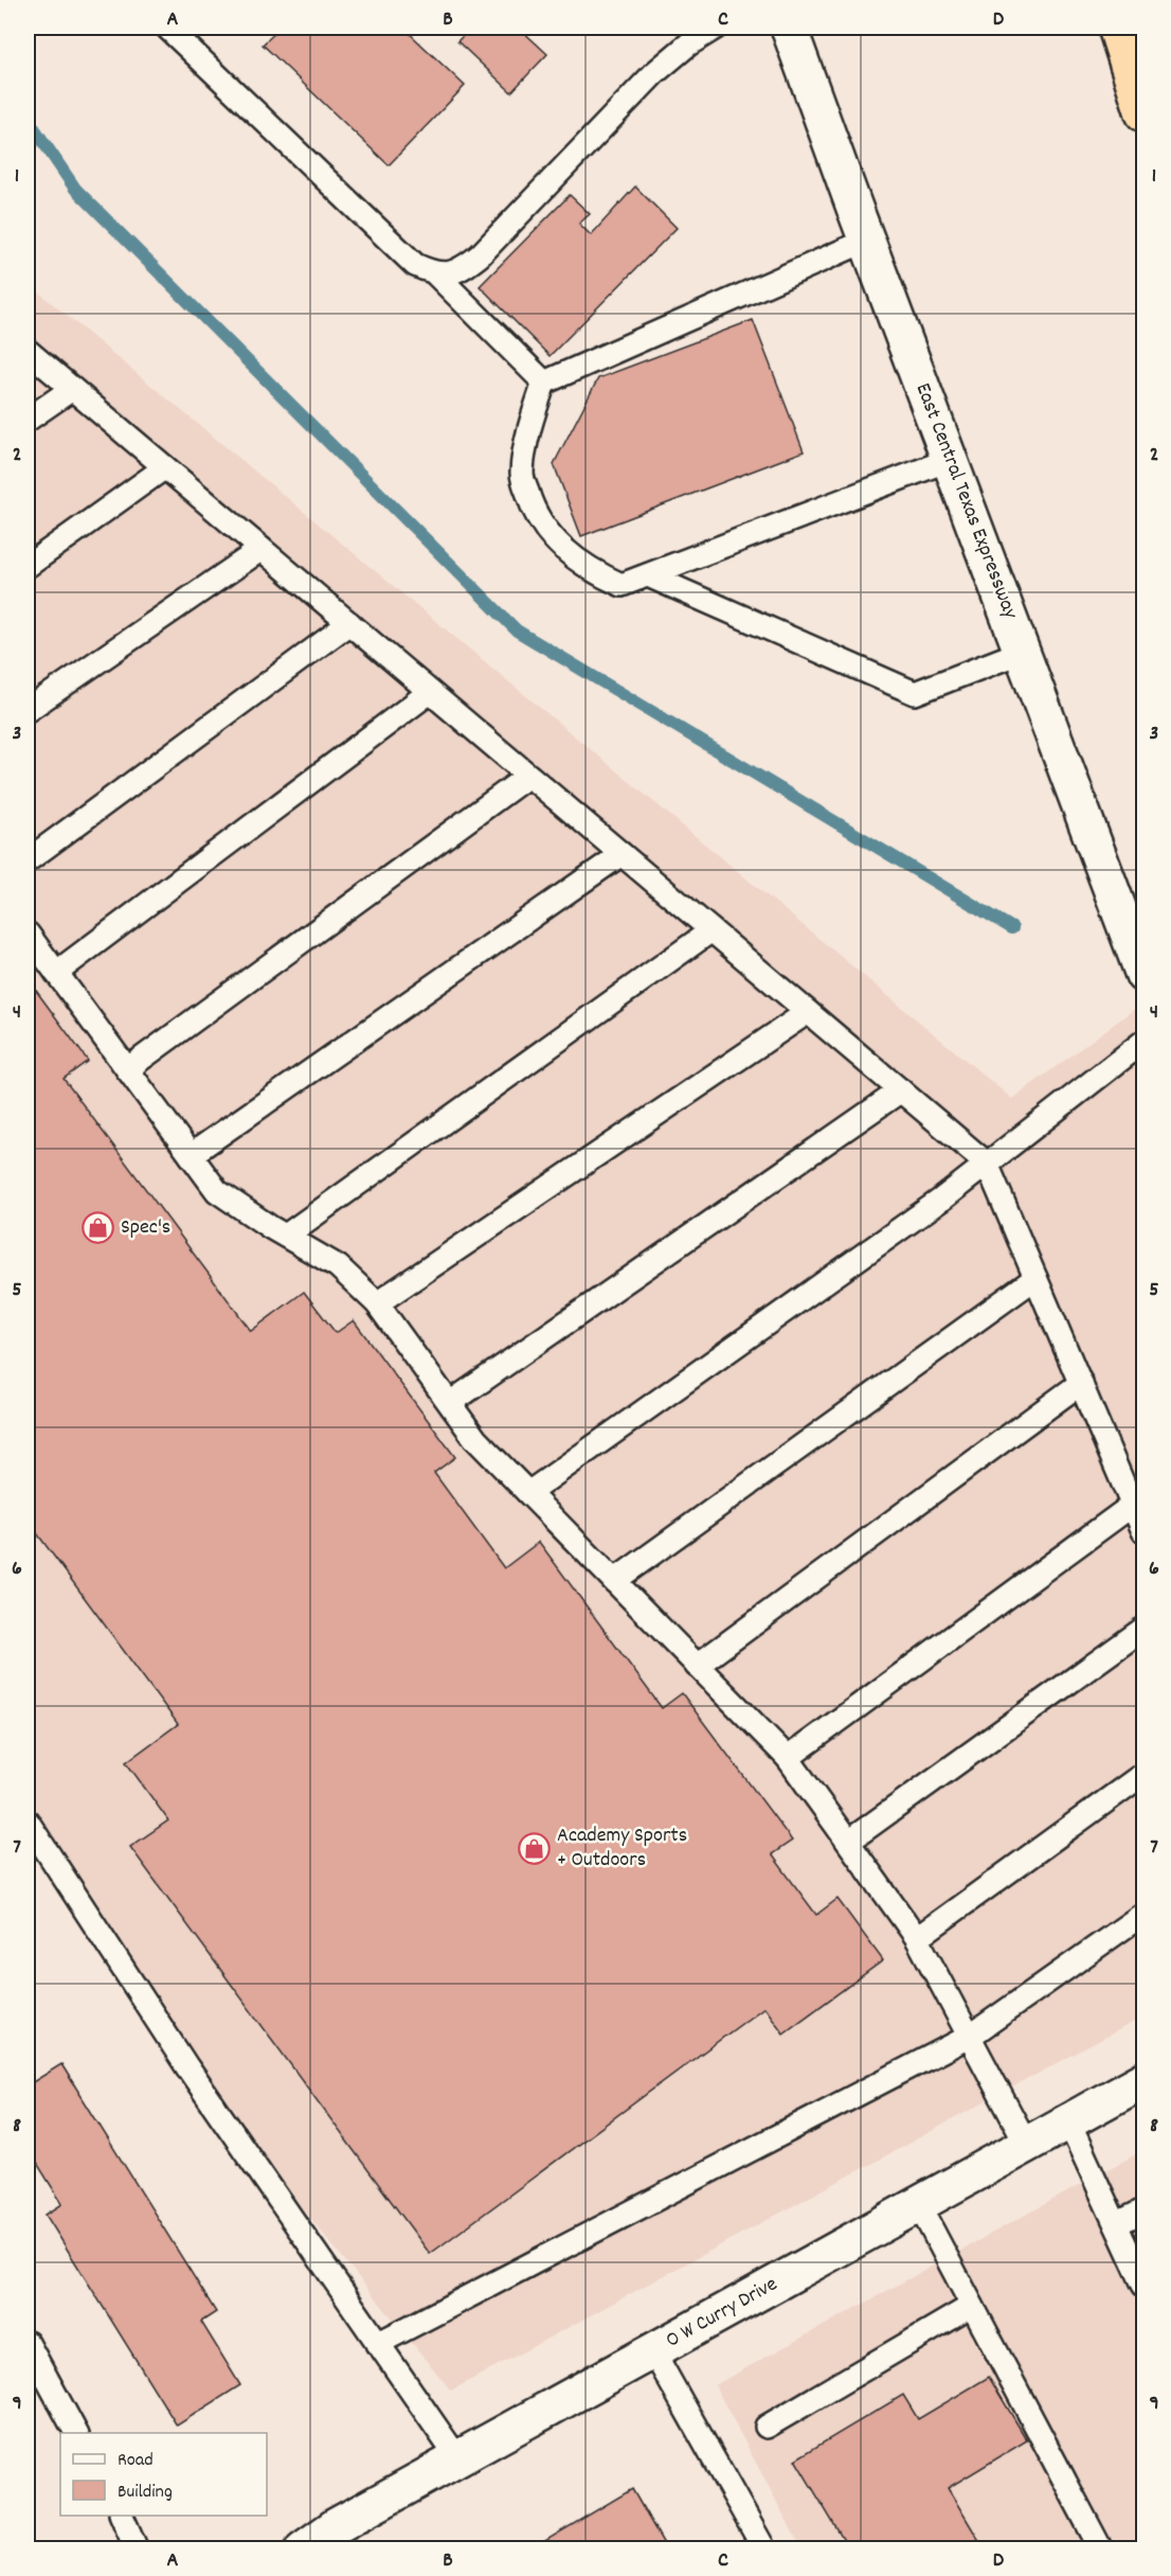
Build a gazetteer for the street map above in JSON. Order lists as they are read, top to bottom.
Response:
{
  "streets": {
    "main road": ["East Central Texas Expressway", "O W Curry Drive"]
  },
  "places": {
    "shop": ["Spec's", "Academy Sports + Outdoors"]
  },
  "legend": ["Road", "Building"],
  "grid": {
    "columns": [
      "A",
      "B",
      "C",
      "D"
    ],
    "rows": [
      "1",
      "2",
      "3",
      "4",
      "5",
      "6",
      "7",
      "8",
      "9"
    ]
  }
}
